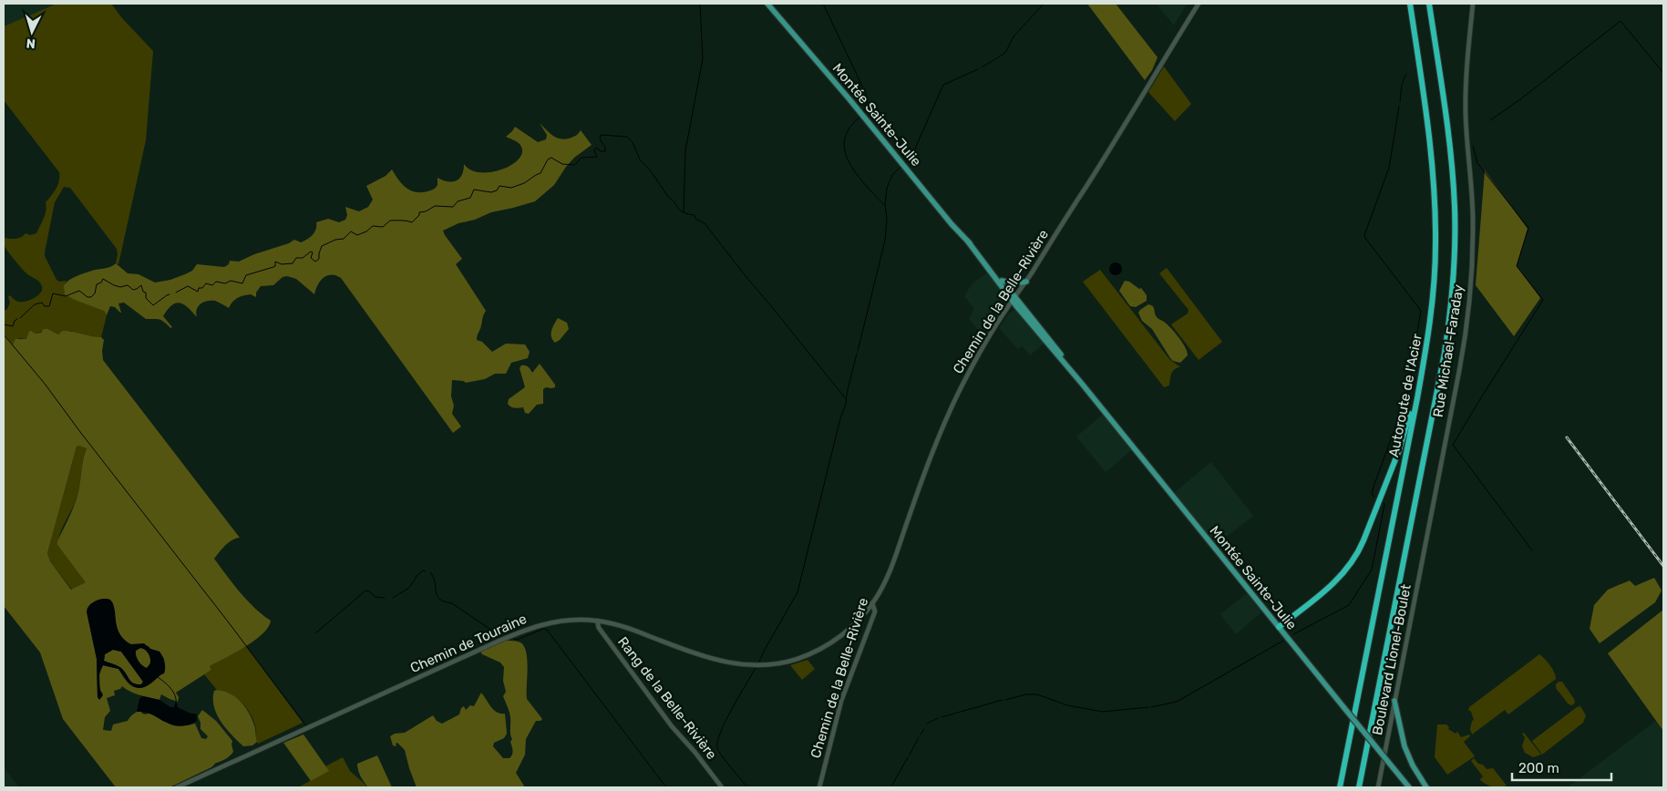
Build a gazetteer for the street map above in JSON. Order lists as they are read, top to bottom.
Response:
{
  "streets": {
    "highway": ["Autoroute de l'Acier"],
    "main road": ["Montée Sainte-Julie"],
    "street": [
      "Chemin de la Belle-Rivière",
      "Rue Michael-Faraday",
      "Chemin de Touraine",
      "Boulevard Lionel-Boulet",
      "Rang de la Belle-Rivière"
    ]
  },
  "crossings": [
    ["Montée Sainte-Julie", "Chemin de la Belle-Rivière"],
    ["Chemin de la Belle-Rivière", "Chemin de Touraine"],
    ["Rue Michael-Faraday", "Boulevard Lionel-Boulet"],
    ["Chemin de Touraine", "Rang de la Belle-Rivière"]
  ],
  "scale_bar": "200 m",
  "north": "bottom"
}
